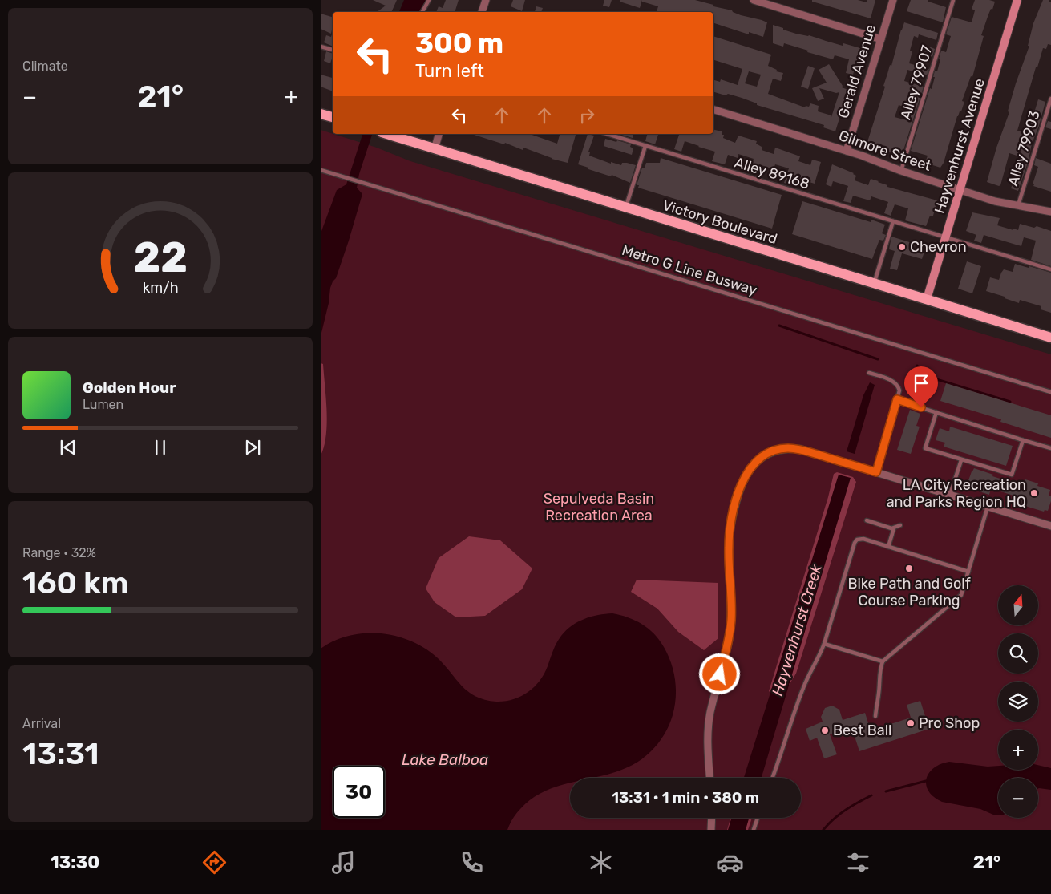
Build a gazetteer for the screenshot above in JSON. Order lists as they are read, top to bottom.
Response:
{
  "streets": {
    "main road": ["Hayvenhurst Avenue", "Victory Boulevard"],
    "street": ["Gerald Avenue", "Gilmore Street"],
    "lane": [
      "Alley 79907",
      "Alley 79903",
      "Alley 89168",
      "Metro G Line Busway"
    ]
  },
  "crossings": [
    ["Gerald Avenue", "Gilmore Street"],
    ["Alley 79907", "Gilmore Street"],
    ["Hayvenhurst Avenue", "Gilmore Street"],
    ["Hayvenhurst Avenue", "Alley 89168"],
    ["Hayvenhurst Avenue", "Victory Boulevard"],
    ["Alley 79903", "Gilmore Street"]
  ],
  "water": ["Hayvenhurst Creek", "Lake Balboa"],
  "parks": ["Sepulveda Basin Recreation Area"],
  "places": [
    "Chevron",
    "LA City Recreation and Parks Region HQ",
    "Bike Path and Golf Course Parking",
    "Pro Shop",
    "Best Ball"
  ],
  "north": "top",
  "page": {
    "tile": [
      "Climate",
      ["Range · 32%", "160 km"],
      ["Arrival", "13:31"]
    ],
    "turn": ["300 m", "Turn left"],
    "heat": ["−", "21°", "+"],
    "song": ["Golden Hour", "Lumen"],
    "map_buttons": ["+", "−"],
    "limit": "30",
    "trip": "13:31 · 1 min · 380 m",
    "tabs": ["13:30", "21°"],
    "gauge": ["22", "km/h"]
  }
}
